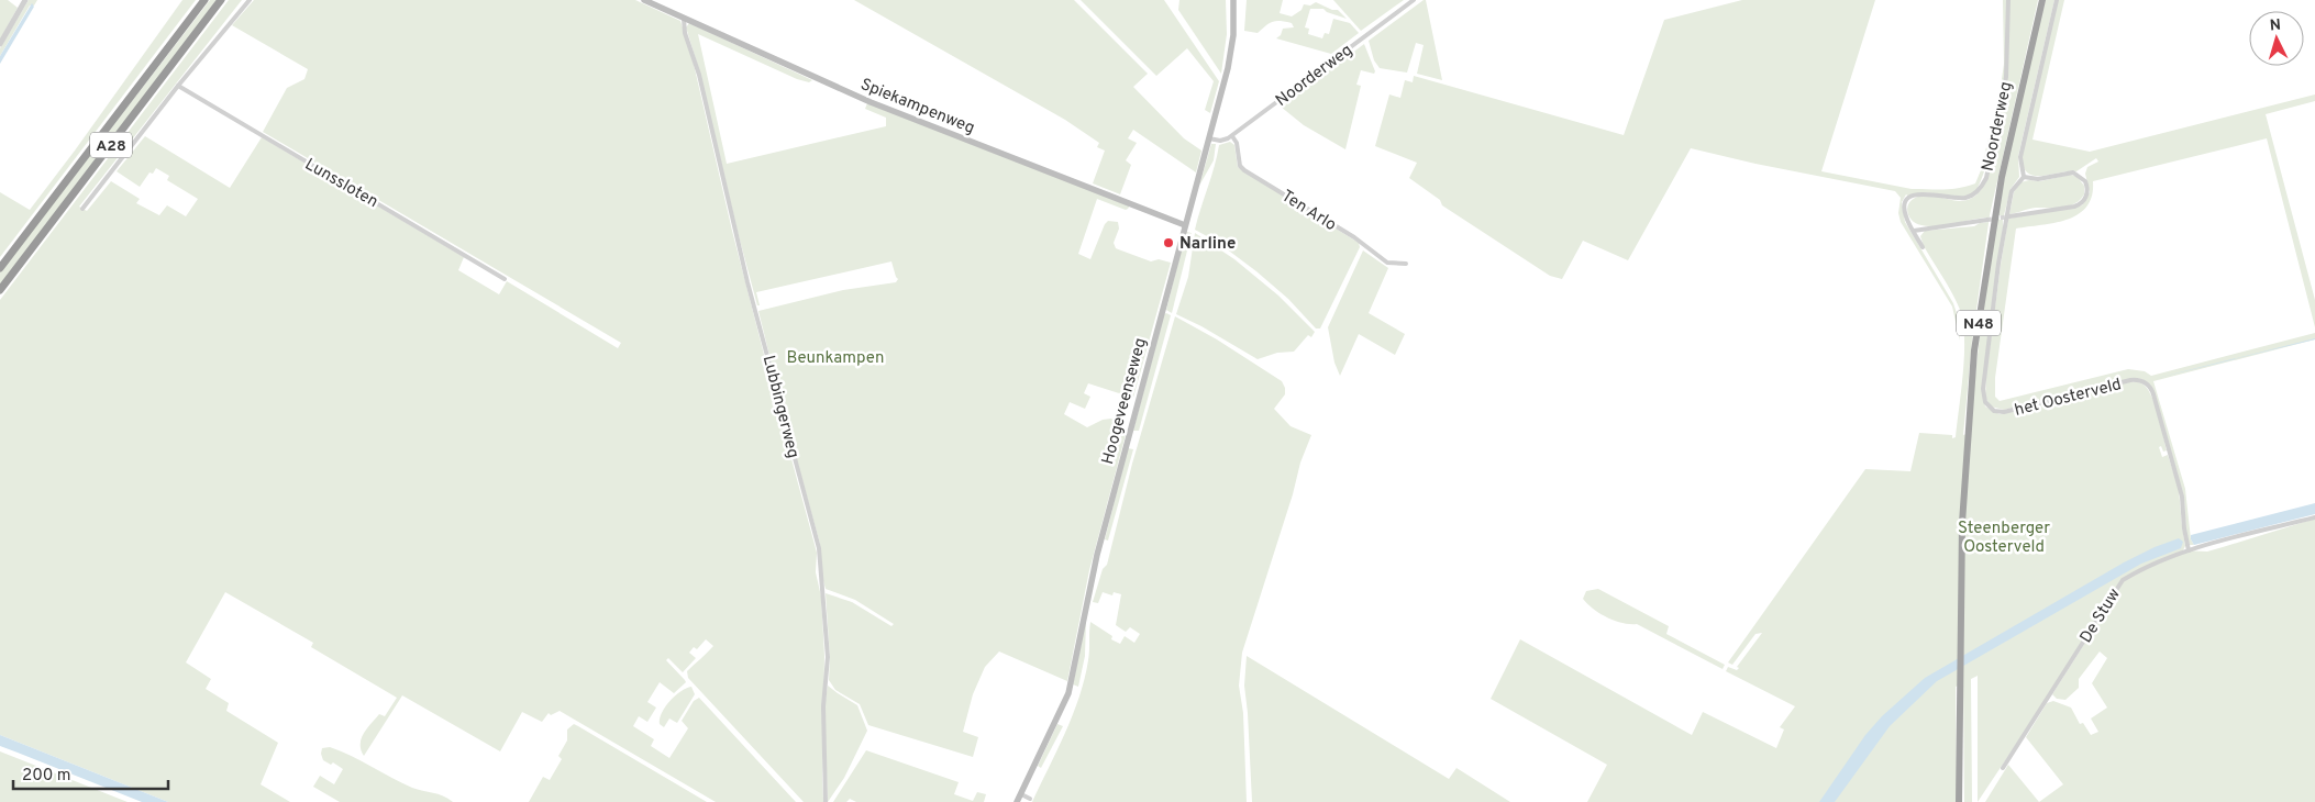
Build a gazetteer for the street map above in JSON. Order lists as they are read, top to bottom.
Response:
{
  "streets": {
    "highway": ["A28", "N48"],
    "main road": ["Spiekampenweg", "Hoogeveenseweg"],
    "street": [
      "Noorderweg",
      "Lunssloten",
      "Ten Arlo",
      "het Oosterveld",
      "Lubbingerweg",
      "De Stuw"
    ]
  },
  "crossings": [
    ["Noorderweg", "Ten Arlo"],
    ["Spiekampenweg", "Hoogeveenseweg"],
    ["Spiekampenweg", "Lubbingerweg"],
    ["het Oosterveld", "De Stuw"]
  ],
  "parks": ["Beunkampen", "Steenberger Oosterveld"],
  "places": ["Narline"],
  "scale_bar": "200 m",
  "north": "top"
}
